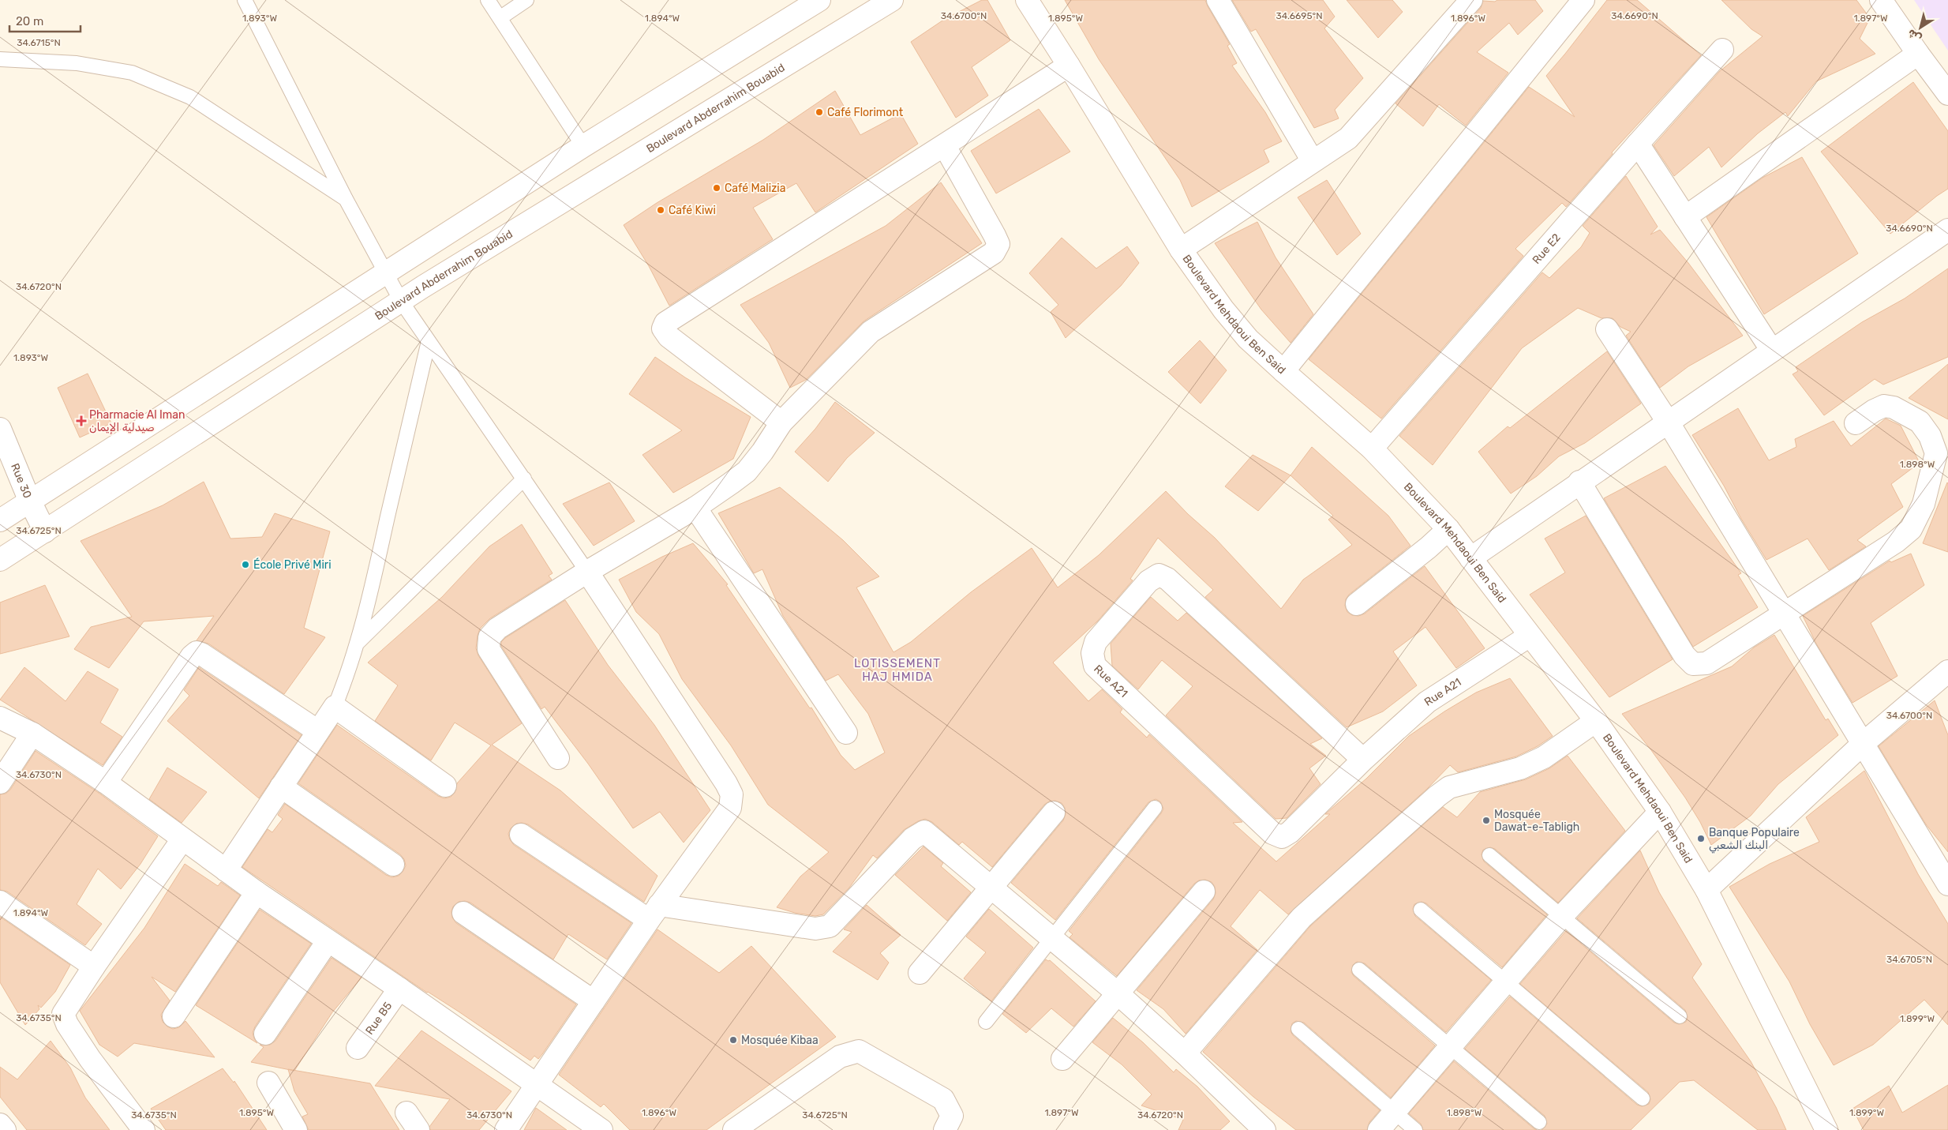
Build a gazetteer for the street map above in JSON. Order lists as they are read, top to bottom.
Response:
{
  "streets": {
    "street": [
      "Boulevard Abderrahim Bouabid",
      "Rue E2",
      "Boulevard Mehdaoui Ben Said",
      "Rue 30",
      "Rue A21",
      "Rue B5"
    ]
  },
  "crossings": [
    ["Boulevard Abderrahim Bouabid", "Rue 30"],
    ["Rue E2", "Boulevard Mehdaoui Ben Said"],
    ["Boulevard Mehdaoui Ben Said", "Rue A21"]
  ],
  "districts": ["LOTISSEMENT HAJ HMIDA"],
  "places": {
    "other": [
      "Café Florimont",
      "Café Malizia",
      "Café Kiwi",
      "École Privé Miri",
      "Mosquée Dawat-e-Tabligh",
      "Banque Populaire البنك الشعبي",
      "Mosquée Kibaa"
    ],
    "health": ["Pharmacie Al Iman صيدلية الإيمان"]
  },
  "scale_bar": "20 m",
  "north": "bottom left",
  "coordinates": [
    "34.6700°N",
    "34.6690°N",
    "34.6695°N",
    "1.893°W",
    "1.894°W",
    "1.895°W",
    "1.896°W",
    "1.897°W",
    "34.6715°N",
    "34.6720°N",
    "1.898°W",
    "34.6725°N",
    "34.6730°N",
    "34.6705°N",
    "34.6735°N",
    "1.899°W"
  ]
}
